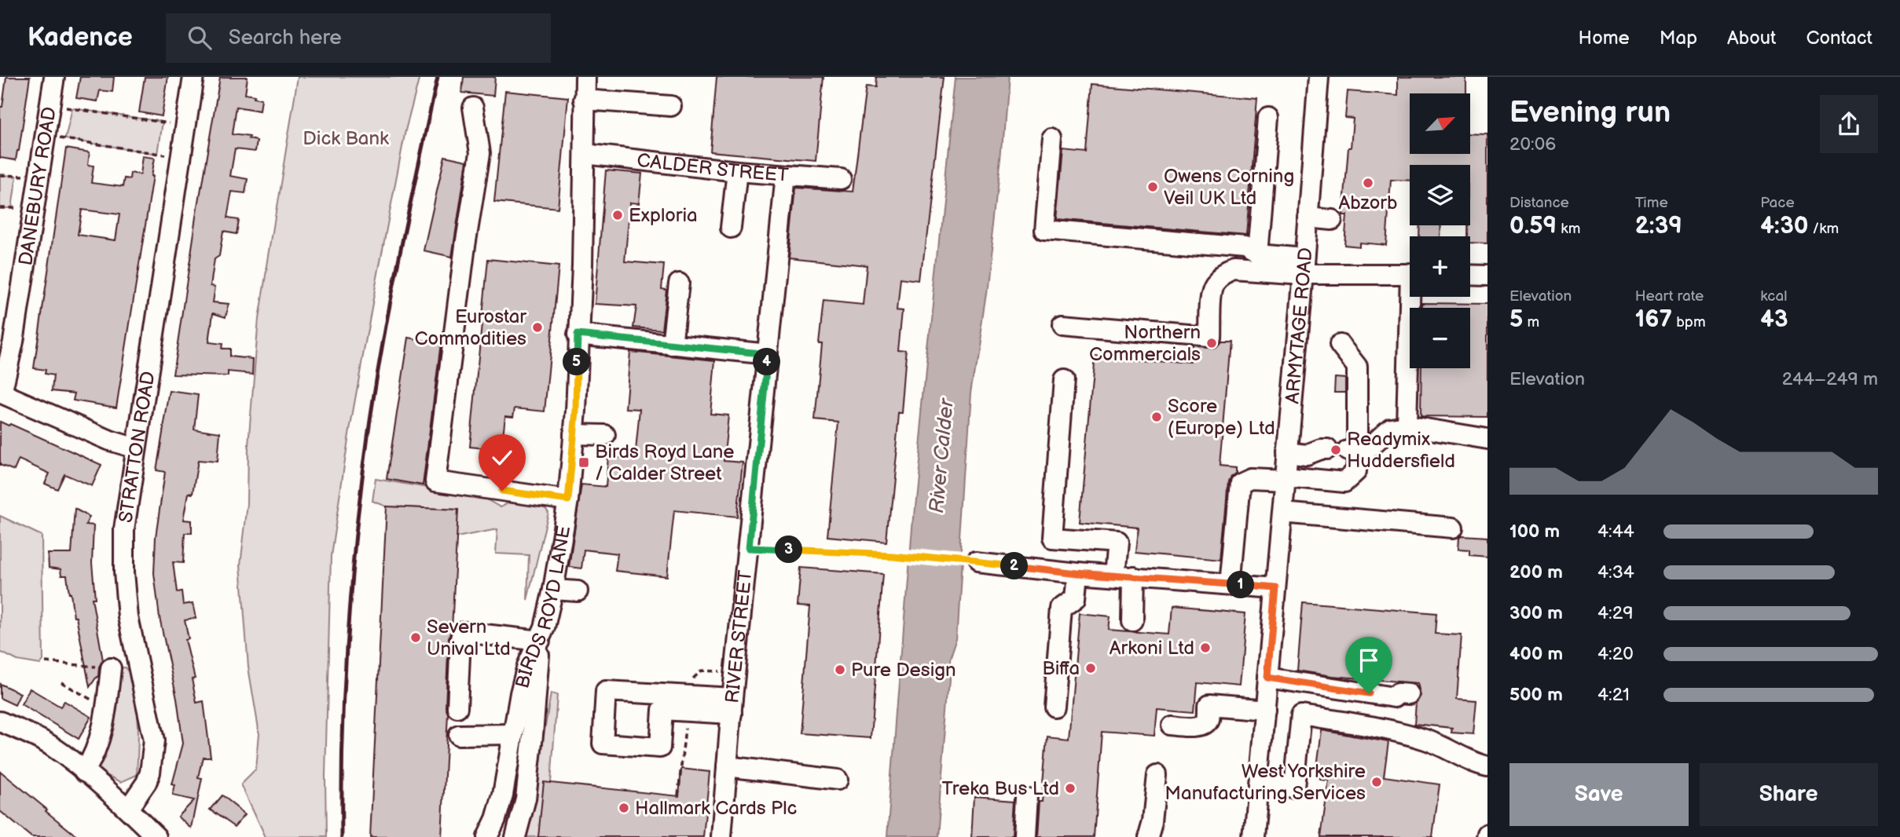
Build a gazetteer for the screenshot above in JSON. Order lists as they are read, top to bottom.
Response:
{
  "streets": {
    "street": [
      "CALDER STREET",
      "DANEBURY ROAD",
      "ARMYTAGE ROAD",
      "STRATTON ROAD",
      "BIRDS ROYD LANE",
      "RIVER STREET"
    ]
  },
  "crossings": [
    ["CALDER STREET", "BIRDS ROYD LANE"],
    ["CALDER STREET", "RIVER STREET"]
  ],
  "water": ["River Calder"],
  "parks": ["Dick Bank"],
  "places": {
    "other": [
      "Abzorb",
      "Owens Corning Veil UK Ltd",
      "Exploria",
      "Eurostar Commodities",
      "Northern Commercials",
      "Score (Europe) Ltd",
      "Readymix Huddersfield",
      "Severn Unival Ltd",
      "Arkoni Ltd",
      "Biffa",
      "Pure Design",
      "West Yorkshire Manufacturing Services",
      "Treka Bus Ltd",
      "Hallmark Cards Plc"
    ],
    "transit": ["Birds Royd Lane / Calder Street"]
  },
  "north": "top right",
  "page": {
    "header": "Kadence",
    "search": "Search here",
    "nav": [
      "Home",
      "Map",
      "About",
      "Contact"
    ],
    "heading": ["Evening run", "20:06"],
    "map_buttons": ["+", "−"],
    "stats": [
      ["Distance", "0.59 km"],
      ["Time", "2:39"],
      ["Pace", "4:30 /km"],
      ["Elevation", "5 m"],
      ["Heart rate", "167 bpm"],
      ["kcal", "43"]
    ],
    "pins": [
      "4",
      "5",
      "3",
      "2",
      "1"
    ],
    "chart": ["Elevation", "244–249 m"],
    "list": [
      {
        "name": "100 m",
        "note": "4:44"
      },
      {
        "name": "200 m",
        "note": "4:34"
      },
      {
        "name": "300 m",
        "note": "4:29"
      },
      {
        "name": "400 m",
        "note": "4:20"
      },
      {
        "name": "500 m",
        "note": "4:21"
      }
    ],
    "buttons": ["Save", "Share"]
  }
}
